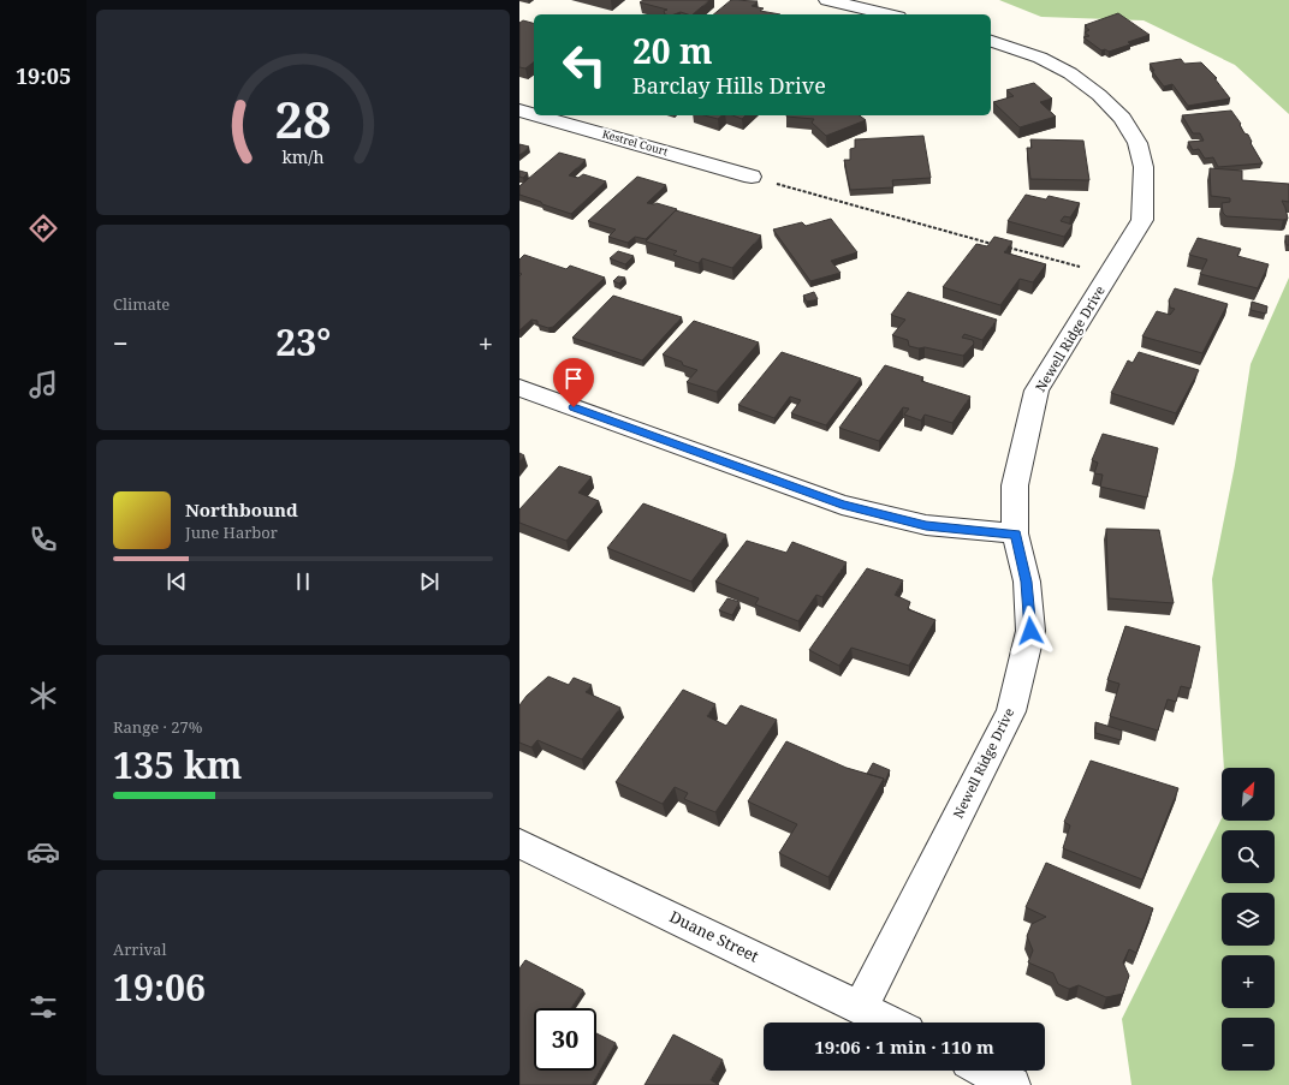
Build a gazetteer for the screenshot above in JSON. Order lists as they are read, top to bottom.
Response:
{
  "streets": {
    "street": ["Kestrel Court", "Newell Ridge Drive", "Duane Street"]
  },
  "crossings": [
    ["Newell Ridge Drive", "Duane Street"]
  ],
  "north": "top right",
  "page": {
    "tabs": "19:05",
    "turn": ["20 m", "Barclay Hills Drive"],
    "tile": [
      "Climate",
      ["Range · 27%", "135 km"],
      ["Arrival", "19:06"]
    ],
    "heat": ["−", "23°", "+"],
    "song": ["Northbound", "June Harbor"],
    "map_buttons": ["+", "−"],
    "limit": "30",
    "trip": "19:06 · 1 min · 110 m",
    "gauge": ["28", "km/h"]
  }
}
